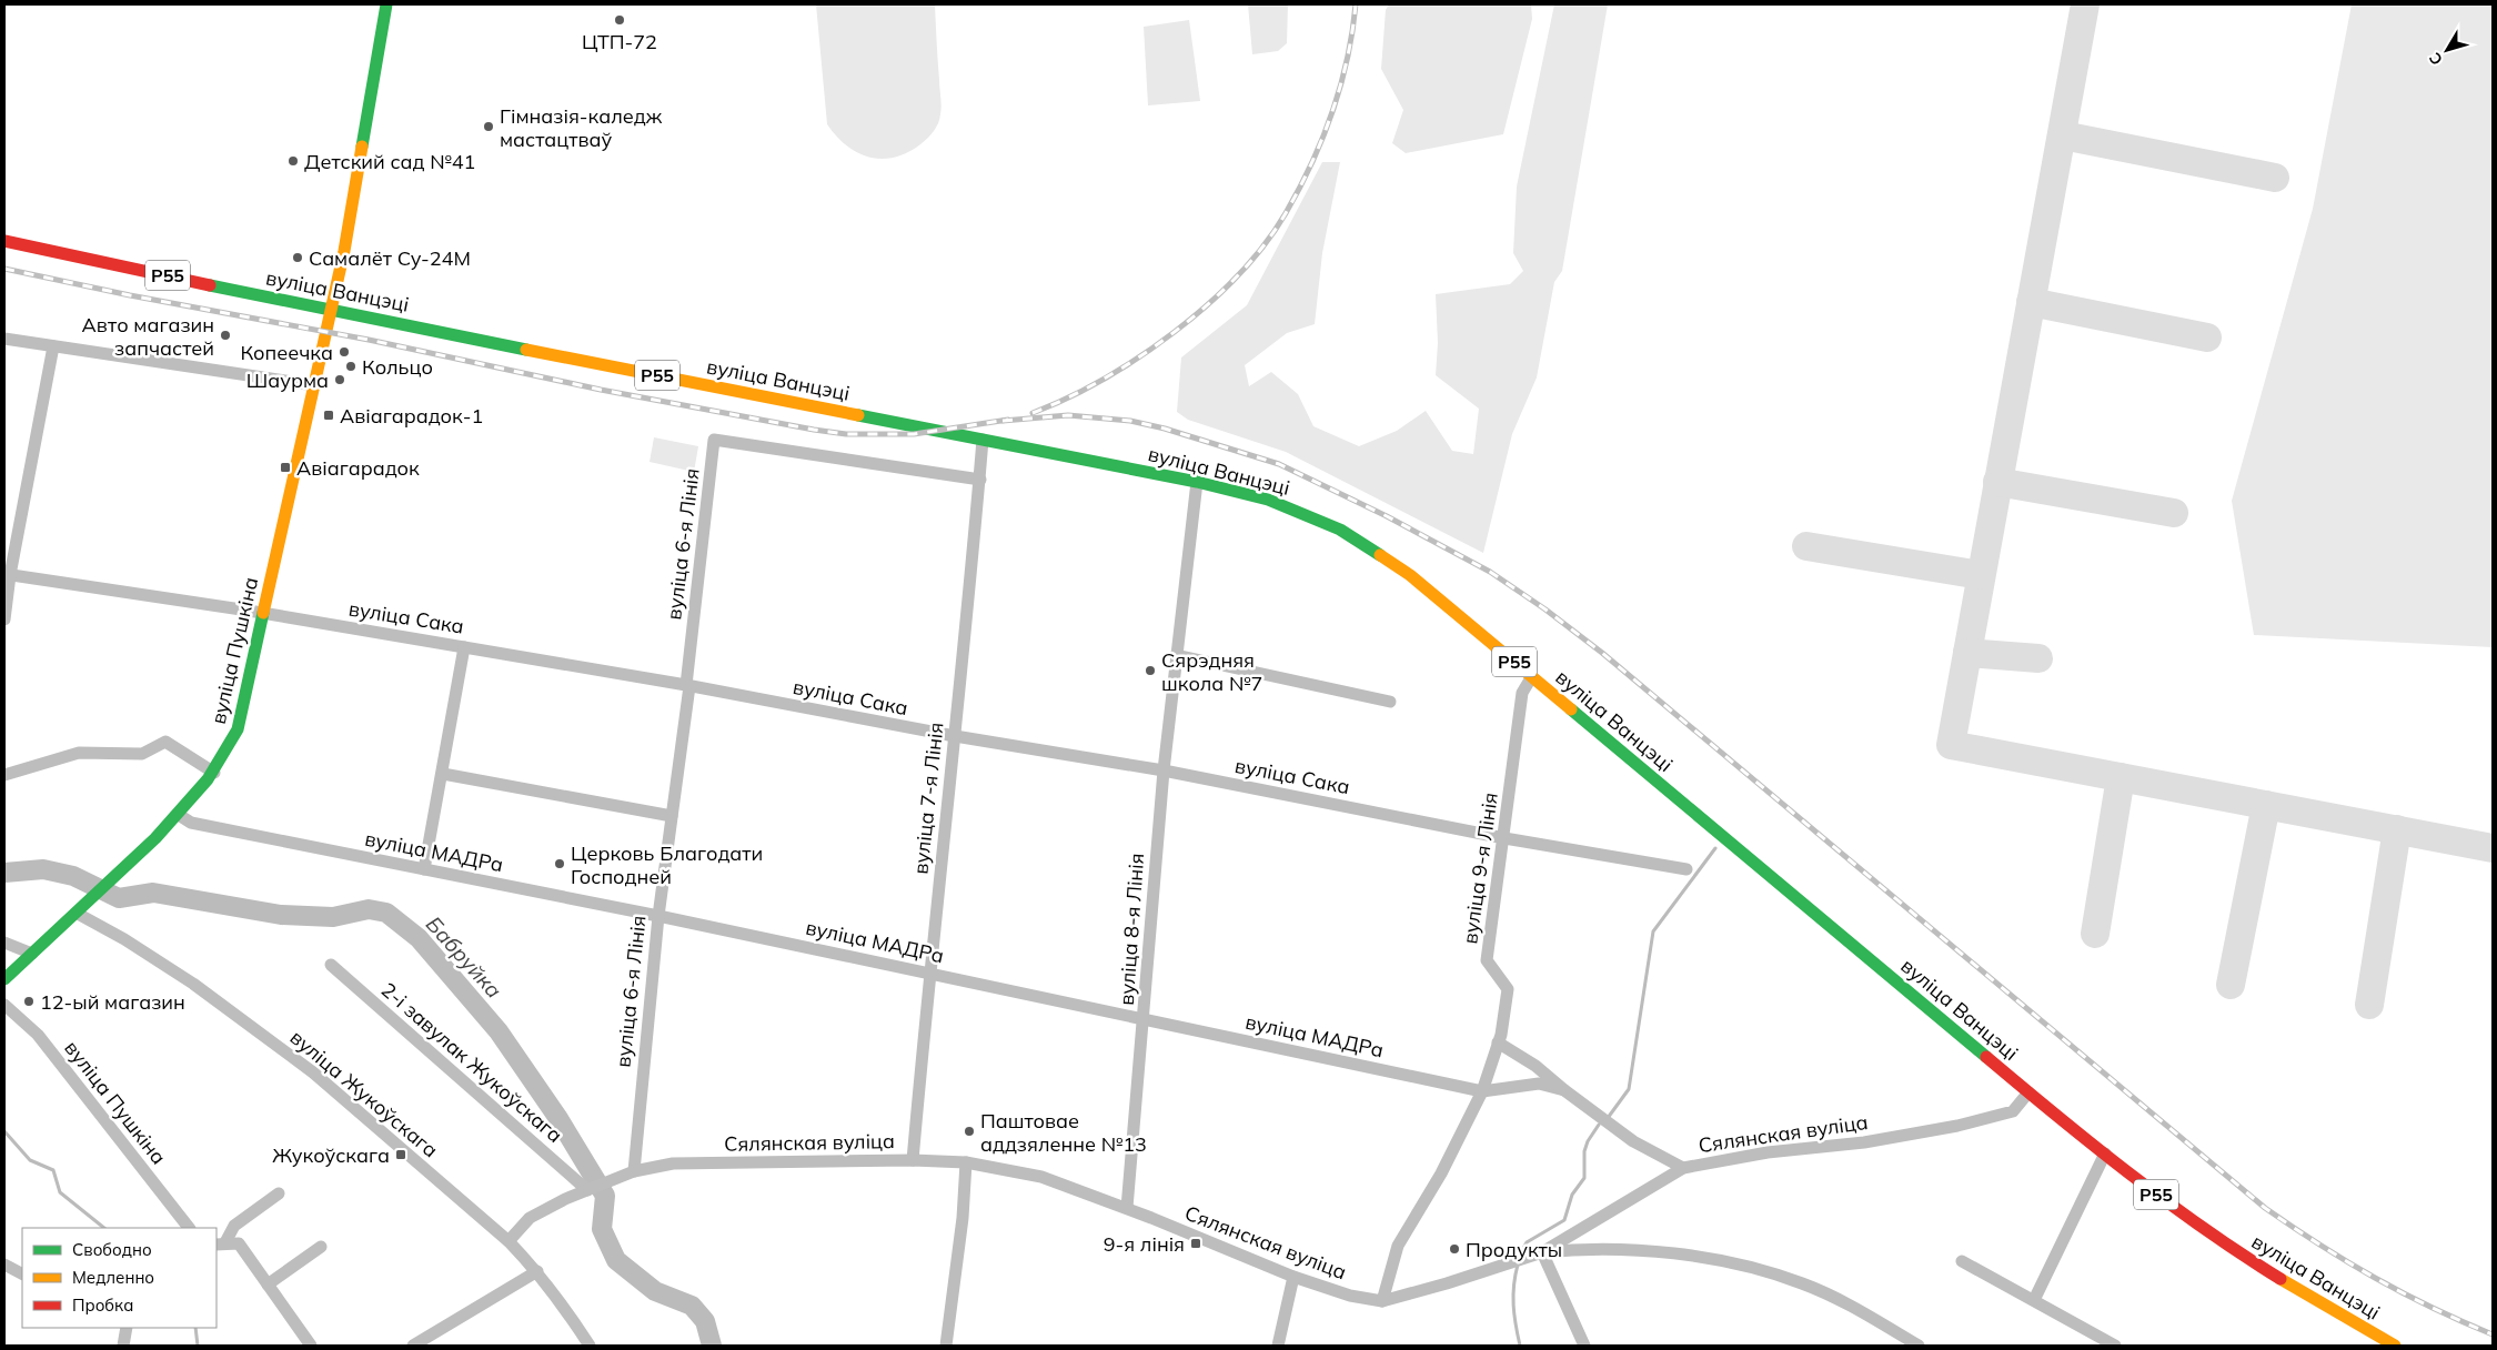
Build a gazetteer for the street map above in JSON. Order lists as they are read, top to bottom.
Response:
{
  "streets": {
    "main road": ["Р55", "вуліца Ванцэці", "вуліца Пушкіна"],
    "street": [
      "вуліца 6-я Лінія",
      "вуліца Сака",
      "вуліца 7-я Лінія",
      "вуліца МАДРа",
      "вуліца 9-я Лінія",
      "вуліца 8-я Лінія",
      "2-і завулак Жукоўскага",
      "вуліца Жукоўскага",
      "Сялянская вуліца"
    ]
  },
  "crossings": [
    ["вуліца Ванцэці", "вуліца Пушкіна"],
    ["вуліца Ванцэці", "вуліца 7-я Лінія"],
    ["вуліца Ванцэці", "вуліца 9-я Лінія"],
    ["вуліца Ванцэці", "вуліца 8-я Лінія"],
    ["вуліца Ванцэці", "Сялянская вуліца"],
    ["вуліца 6-я Лінія", "вуліца Сака"],
    ["вуліца 6-я Лінія", "вуліца 7-я Лінія"],
    ["вуліца 6-я Лінія", "вуліца МАДРа"],
    ["вуліца 6-я Лінія", "Сялянская вуліца"],
    ["вуліца Сака", "вуліца Пушкіна"],
    ["вуліца Сака", "вуліца 7-я Лінія"],
    ["вуліца Сака", "вуліца 9-я Лінія"],
    ["вуліца Сака", "вуліца 8-я Лінія"],
    ["вуліца Пушкіна", "вуліца МАДРа"],
    ["вуліца Пушкіна", "вуліца Жукоўскага"],
    ["вуліца 7-я Лінія", "вуліца МАДРа"],
    ["вуліца 7-я Лінія", "Сялянская вуліца"],
    ["вуліца МАДРа", "вуліца 9-я Лінія"],
    ["вуліца МАДРа", "вуліца 8-я Лінія"],
    ["вуліца МАДРа", "Сялянская вуліца"],
    ["вуліца 9-я Лінія", "Сялянская вуліца"],
    ["вуліца 8-я Лінія", "Сялянская вуліца"],
    ["2-і завулак Жукоўскага", "Сялянская вуліца"],
    ["вуліца Жукоўскага", "Сялянская вуліца"]
  ],
  "water": ["Бабруйка"],
  "places": {
    "other": [
      "ЦТП-72",
      "Гімназія-каледж мастацтваў",
      "Детский сад №41",
      "Самалёт Су-24М",
      "Авто магазин запчастей",
      "Копеечка",
      "Кольцо",
      "Шаурма",
      "Сярэдняя школа №7",
      "Церковь Благодати Господней",
      "12-ый магазин",
      "Паштовае аддзяленне №13",
      "Продукты"
    ],
    "transit": [
      "Авіагарадок-1",
      "Авіагарадок",
      "Жукоўскага",
      "9-я лінія"
    ]
  },
  "legend": ["Свободно", "Медленно", "Пробка"],
  "north": "bottom left"
}
